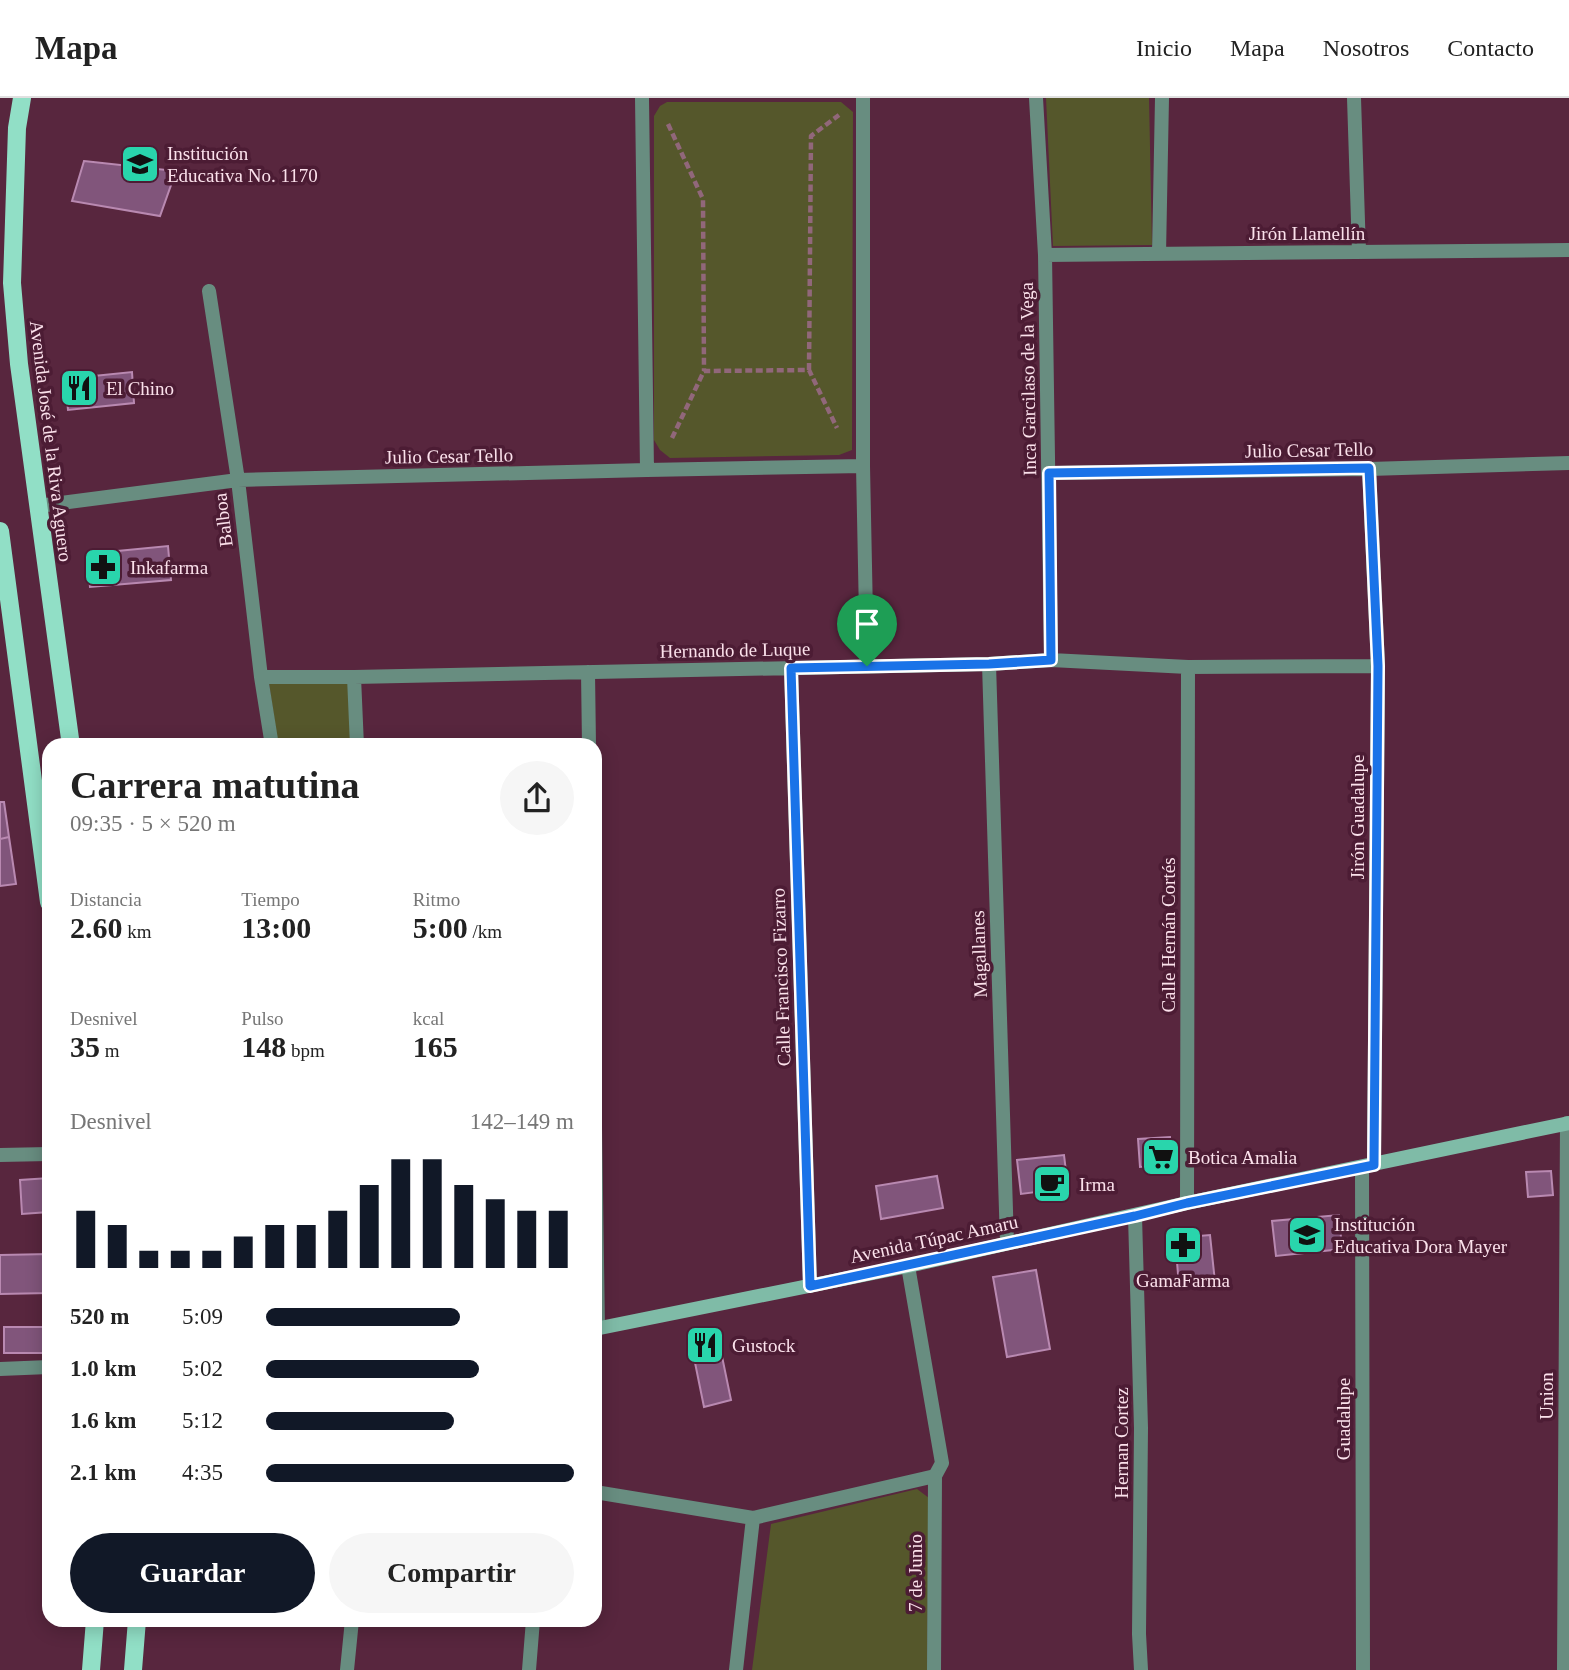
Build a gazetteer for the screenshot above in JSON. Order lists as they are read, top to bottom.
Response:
{
  "streets": {
    "main road": ["Avenida José de la Riva Aguero", "Avenida Túpac Amaru"],
    "street": [
      "Jirón Llamellín",
      "Inca Garcilaso de la Vega",
      "Julio Cesar Tello",
      "Balboa",
      "Hernando de Luque",
      "Jirón Guadalupe",
      "Calle Hernán Cortés",
      "Magallanes",
      "Calle Francisco Fizarro",
      "Union",
      "Guadalupe",
      "Hernan Cortez",
      "7 de Junio"
    ]
  },
  "crossings": [
    ["Jirón Llamellín", "Inca Garcilaso de la Vega"],
    ["Inca Garcilaso de la Vega", "Julio Cesar Tello"],
    ["Inca Garcilaso de la Vega", "Hernando de Luque"],
    ["Avenida José de la Riva Aguero", "Julio Cesar Tello"],
    ["Julio Cesar Tello", "Balboa"],
    ["Julio Cesar Tello", "Jirón Guadalupe"],
    ["Balboa", "Hernando de Luque"],
    ["Hernando de Luque", "Jirón Guadalupe"],
    ["Hernando de Luque", "Calle Hernán Cortés"],
    ["Hernando de Luque", "Magallanes"],
    ["Hernando de Luque", "Calle Francisco Fizarro"],
    ["Jirón Guadalupe", "Avenida Túpac Amaru"],
    ["Jirón Guadalupe", "Guadalupe"],
    ["Calle Hernán Cortés", "Avenida Túpac Amaru"],
    ["Magallanes", "Avenida Túpac Amaru"],
    ["Calle Francisco Fizarro", "Avenida Túpac Amaru"],
    ["Avenida Túpac Amaru", "Union"],
    ["Avenida Túpac Amaru", "Guadalupe"],
    ["Avenida Túpac Amaru", "Hernan Cortez"],
    ["Avenida Túpac Amaru", "7 de Junio"]
  ],
  "places": {
    "school or university": ["Institución Educativa No. 1170", "Institución Educativa Dora Mayer"],
    "restaurant": ["El Chino", "Gustock"],
    "pharmacy": ["Inkafarma", "GamaFarma"],
    "supermarket": ["Botica Amalia"],
    "cafe": ["Irma"]
  },
  "page": {
    "header": "Mapa",
    "nav": [
      "Inicio",
      "Mapa",
      "Nosotros",
      "Contacto"
    ],
    "heading": ["Carrera matutina", "09:35 · 5 × 520 m"],
    "stats": [
      ["Distancia", "2.60 km"],
      ["Tiempo", "13:00"],
      ["Ritmo", "5:00 /km"],
      ["Desnivel", "35 m"],
      ["Pulso", "148 bpm"],
      ["kcal", "165"]
    ],
    "chart": ["Desnivel", "142–149 m"],
    "list": [
      {
        "name": "520 m",
        "note": "5:09"
      },
      {
        "name": "1.0 km",
        "note": "5:02"
      },
      {
        "name": "1.6 km",
        "note": "5:12"
      },
      {
        "name": "2.1 km",
        "note": "4:35"
      }
    ],
    "buttons": ["Guardar", "Compartir"]
  }
}
